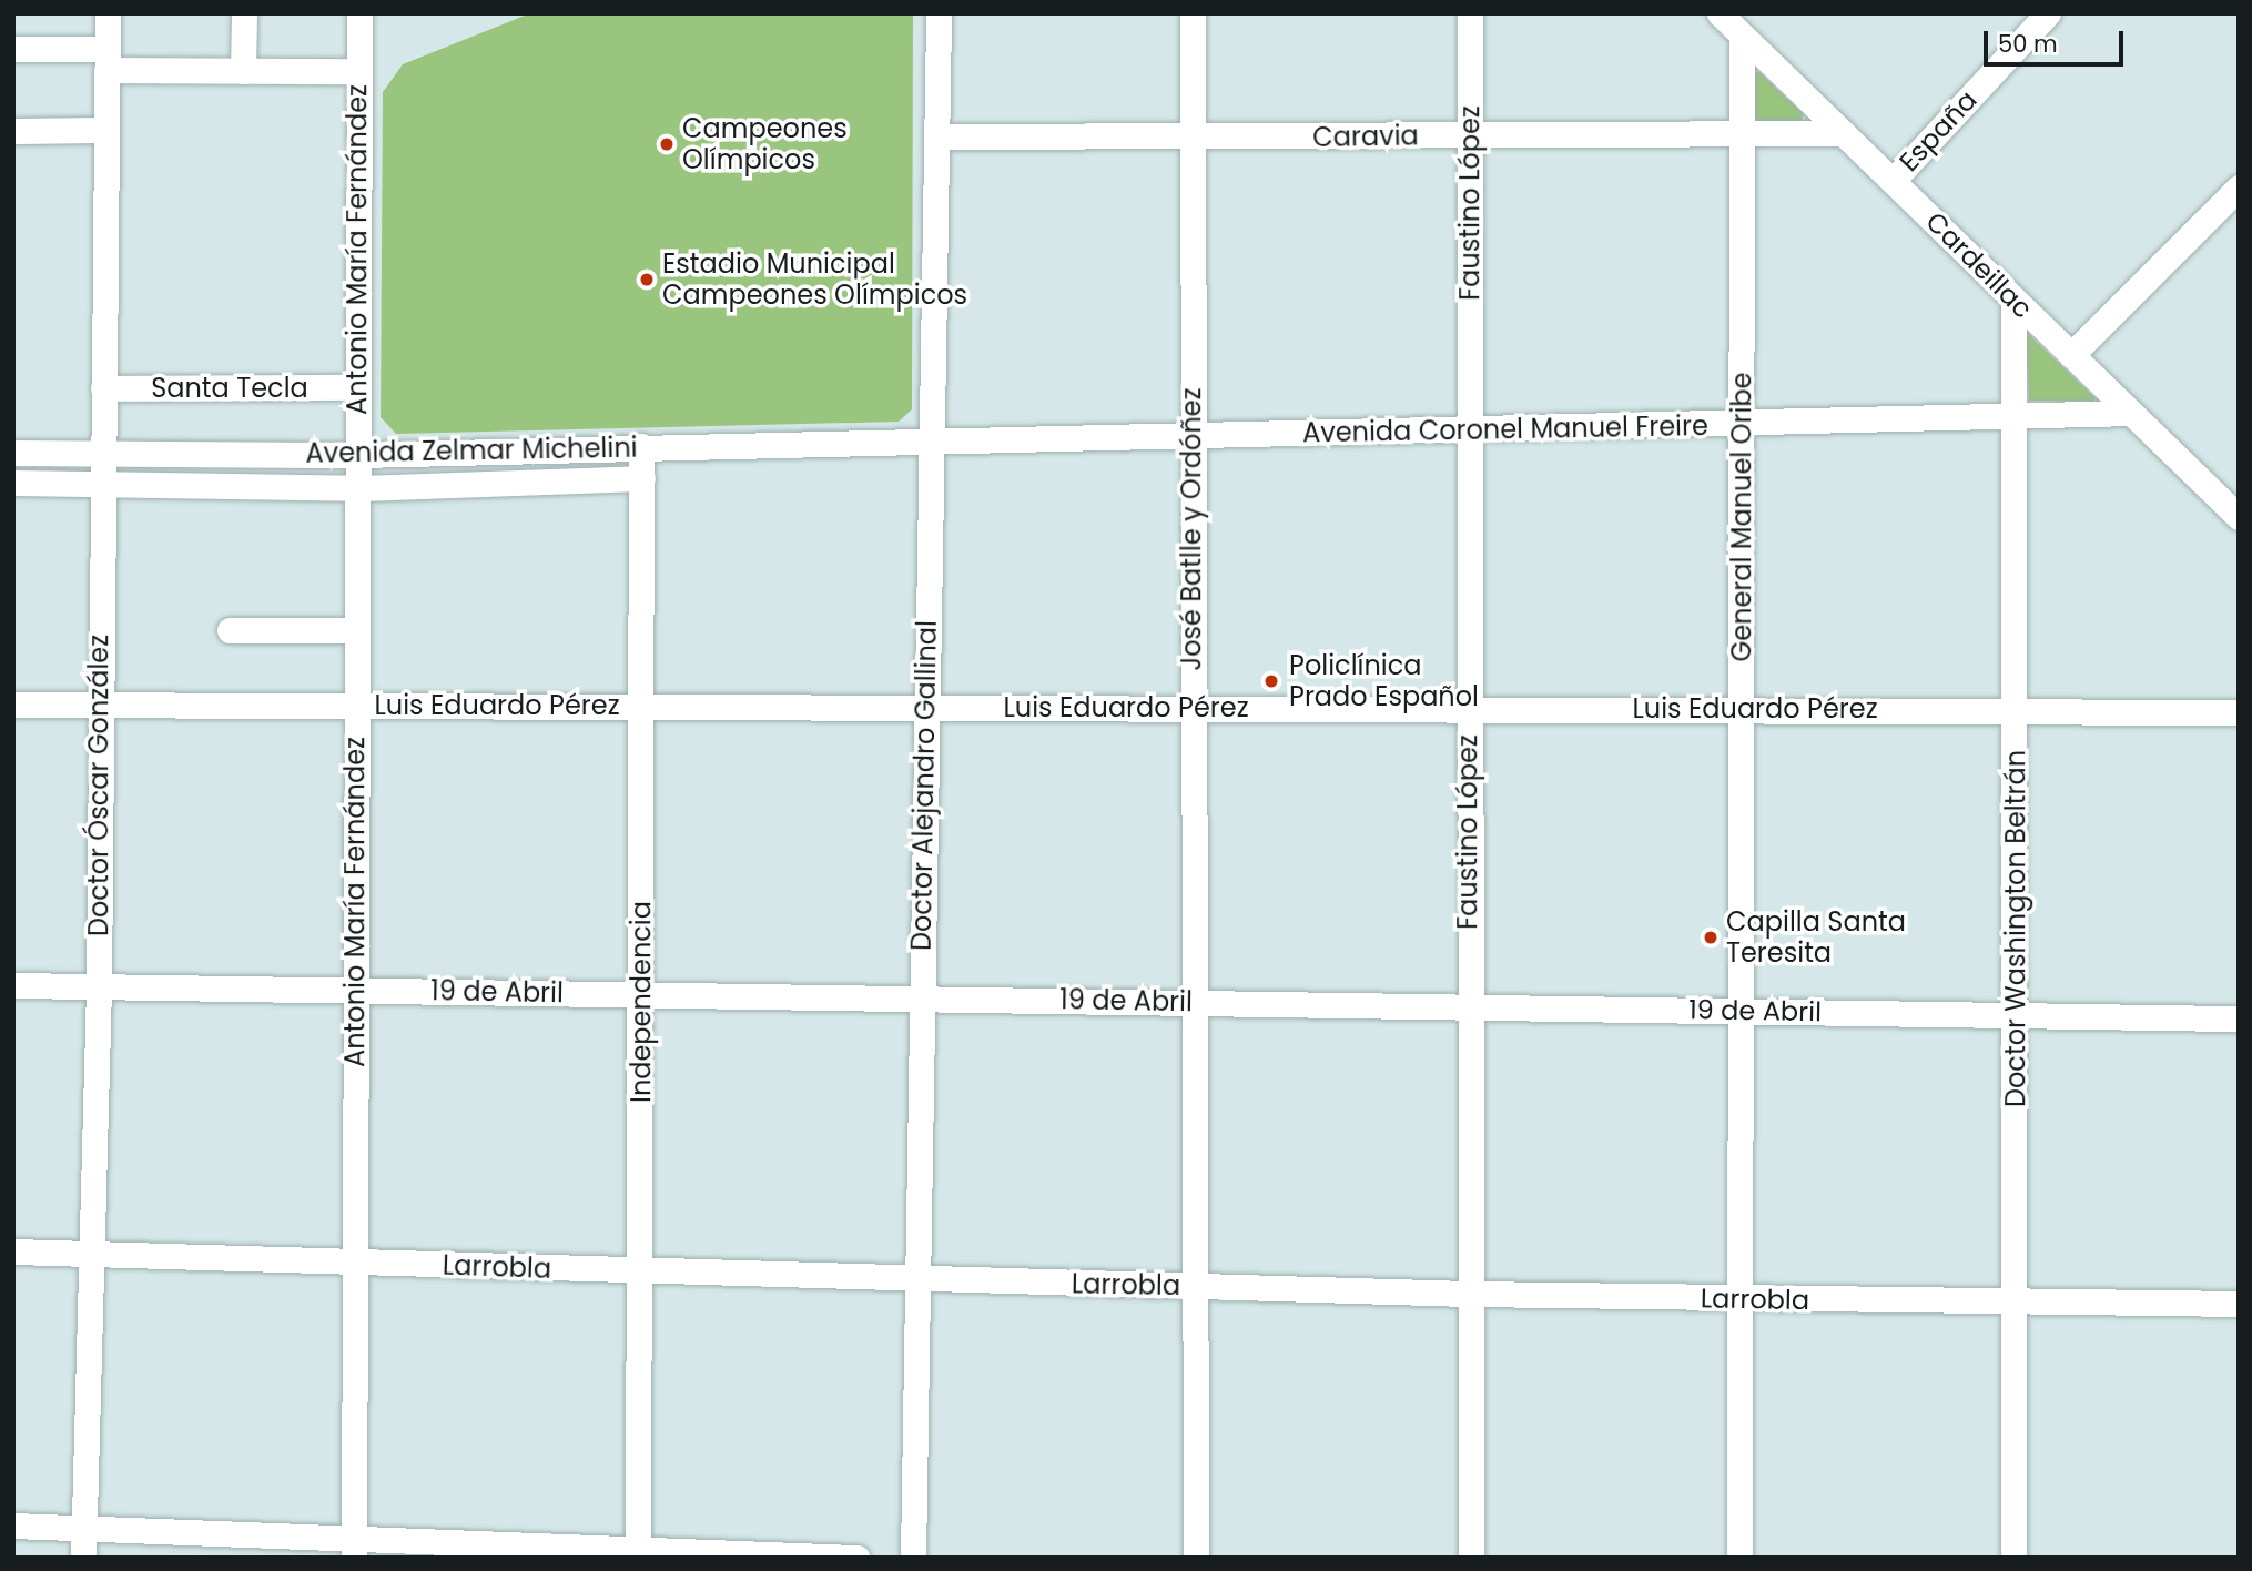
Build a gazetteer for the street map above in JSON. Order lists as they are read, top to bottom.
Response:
{
  "streets": {
    "street": [
      "España",
      "Caravia",
      "Faustino López",
      "Antonio María Fernández",
      "Cardeillac",
      "Santa Tecla",
      "Avenida Coronel Manuel Freire",
      "Avenida Zelmar Michelini",
      "General Manuel Oribe",
      "José Batlle y Ordóñez",
      "Luis Eduardo Pérez",
      "Doctor Óscar González",
      "Doctor Alejandro Gallinal",
      "Doctor Washington Beltrán",
      "19 de Abril",
      "Independencia",
      "Larrobla"
    ]
  },
  "crossings": [
    ["España", "Cardeillac"],
    ["Caravia", "Faustino López"],
    ["Caravia", "Cardeillac"],
    ["Caravia", "General Manuel Oribe"],
    ["Caravia", "José Batlle y Ordóñez"],
    ["Caravia", "Doctor Alejandro Gallinal"],
    ["Faustino López", "Avenida Coronel Manuel Freire"],
    ["Faustino López", "Luis Eduardo Pérez"],
    ["Faustino López", "19 de Abril"],
    ["Faustino López", "Larrobla"],
    ["Antonio María Fernández", "Santa Tecla"],
    ["Antonio María Fernández", "Avenida Zelmar Michelini"],
    ["Antonio María Fernández", "Luis Eduardo Pérez"],
    ["Antonio María Fernández", "19 de Abril"],
    ["Antonio María Fernández", "Larrobla"],
    ["Cardeillac", "Avenida Coronel Manuel Freire"],
    ["Cardeillac", "General Manuel Oribe"],
    ["Cardeillac", "Doctor Washington Beltrán"],
    ["Santa Tecla", "Doctor Óscar González"],
    ["Avenida Coronel Manuel Freire", "Avenida Zelmar Michelini"],
    ["Avenida Coronel Manuel Freire", "General Manuel Oribe"],
    ["Avenida Coronel Manuel Freire", "José Batlle y Ordóñez"],
    ["Avenida Coronel Manuel Freire", "Doctor Alejandro Gallinal"],
    ["Avenida Coronel Manuel Freire", "Doctor Washington Beltrán"],
    ["Avenida Zelmar Michelini", "Doctor Óscar González"],
    ["Avenida Zelmar Michelini", "Doctor Alejandro Gallinal"],
    ["Avenida Zelmar Michelini", "Independencia"],
    ["General Manuel Oribe", "Luis Eduardo Pérez"],
    ["General Manuel Oribe", "19 de Abril"],
    ["General Manuel Oribe", "Larrobla"],
    ["José Batlle y Ordóñez", "Luis Eduardo Pérez"],
    ["José Batlle y Ordóñez", "19 de Abril"],
    ["José Batlle y Ordóñez", "Larrobla"],
    ["Luis Eduardo Pérez", "Doctor Óscar González"],
    ["Luis Eduardo Pérez", "Doctor Alejandro Gallinal"],
    ["Luis Eduardo Pérez", "Doctor Washington Beltrán"],
    ["Luis Eduardo Pérez", "Independencia"],
    ["Doctor Óscar González", "19 de Abril"],
    ["Doctor Óscar González", "Larrobla"],
    ["Doctor Alejandro Gallinal", "19 de Abril"],
    ["Doctor Alejandro Gallinal", "Larrobla"],
    ["Doctor Washington Beltrán", "19 de Abril"],
    ["Doctor Washington Beltrán", "Larrobla"],
    ["19 de Abril", "Independencia"],
    ["Independencia", "Larrobla"]
  ],
  "places": [
    "Campeones Olímpicos",
    "Estadio Municipal Campeones Olímpicos",
    "Policlínica Prado Español",
    "Capilla Santa Teresita"
  ],
  "scale_bar": "50 m"
}
